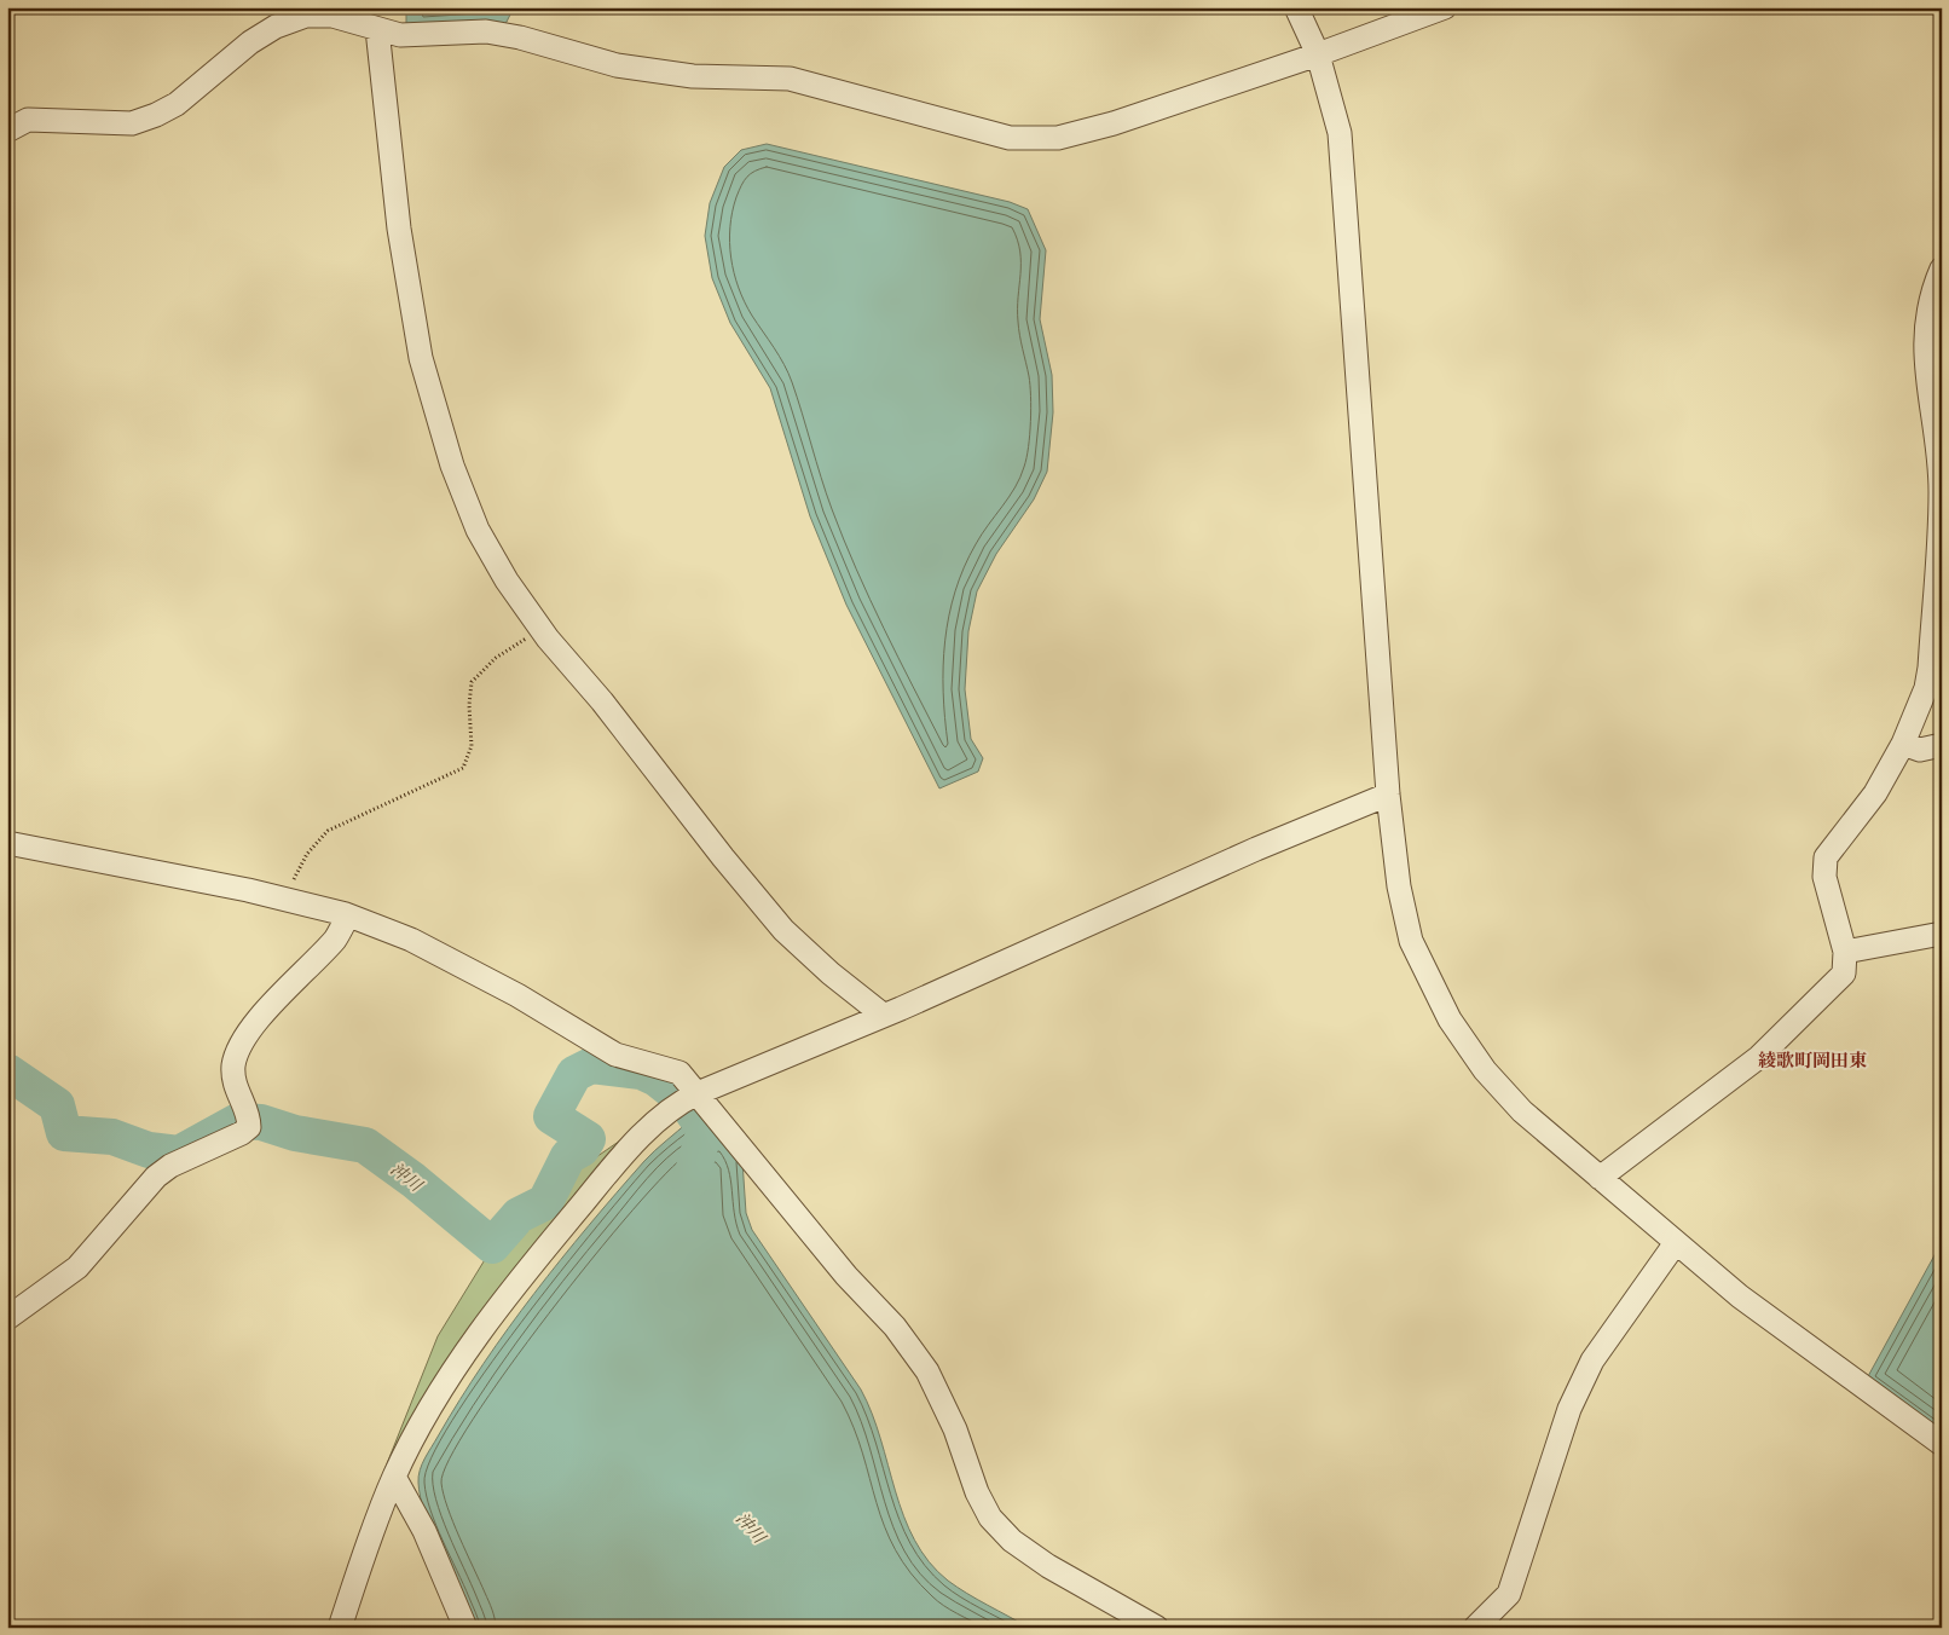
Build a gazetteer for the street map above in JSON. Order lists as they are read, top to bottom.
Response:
{
  "districts": ["綾歌町岡田東"],
  "water": ["沖川"]
}
